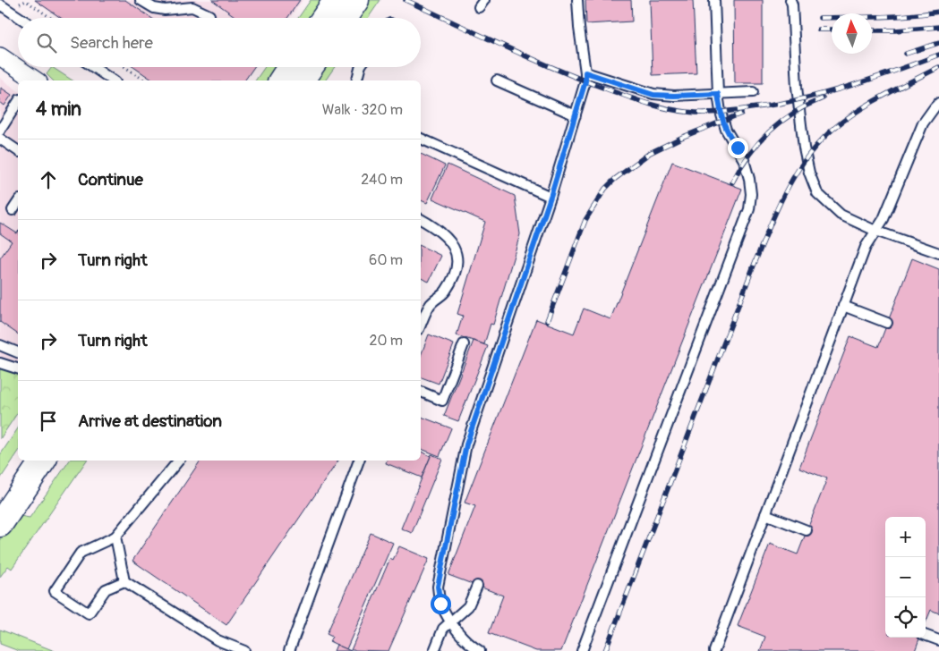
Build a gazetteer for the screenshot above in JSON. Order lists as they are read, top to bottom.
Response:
{
  "north": "top",
  "page": {
    "search": "Search here",
    "heading": ["4 min", "Walk · 320 m"],
    "list": [
      ["Continue", "240 m"],
      ["Turn right", "60 m"],
      ["Turn right", "20 m"],
      "Arrive at destination"
    ],
    "map_buttons": ["+", "−"]
  }
}
